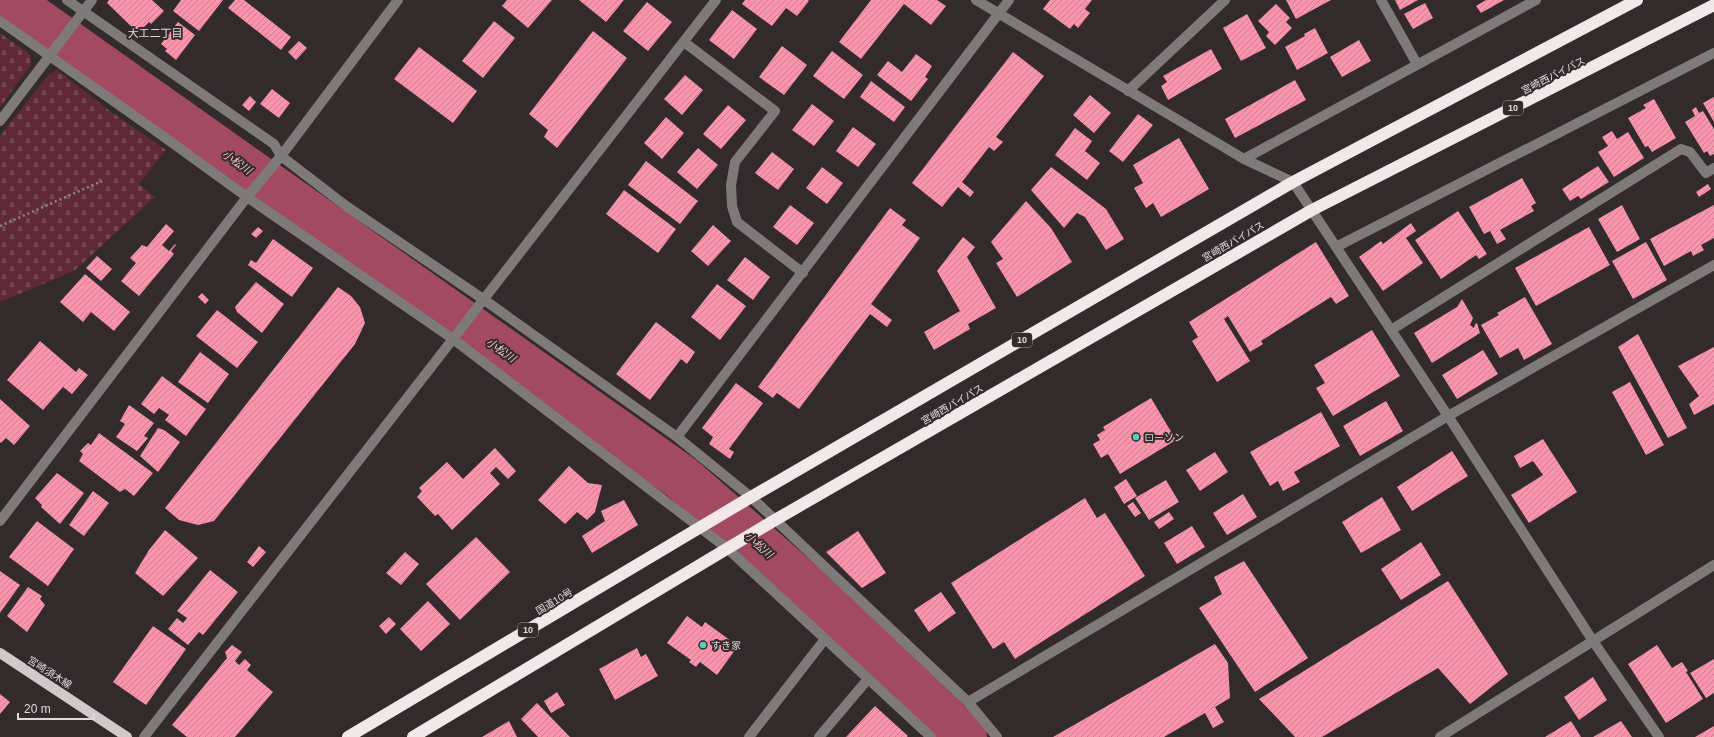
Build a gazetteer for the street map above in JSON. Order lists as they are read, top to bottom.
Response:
{
  "streets": {
    "highway": ["宮崎西バイパス", "10", "国道10号"],
    "main road": ["宮崎須木線"]
  },
  "crossings": [
    ["宮崎西バイパス", "10"],
    ["宮崎西バイパス", "国道10号"]
  ],
  "districts": ["大工二丁目"],
  "water": ["小松川"],
  "places": ["ローソン", "すき家"],
  "scale_bar": "20 m"
}
